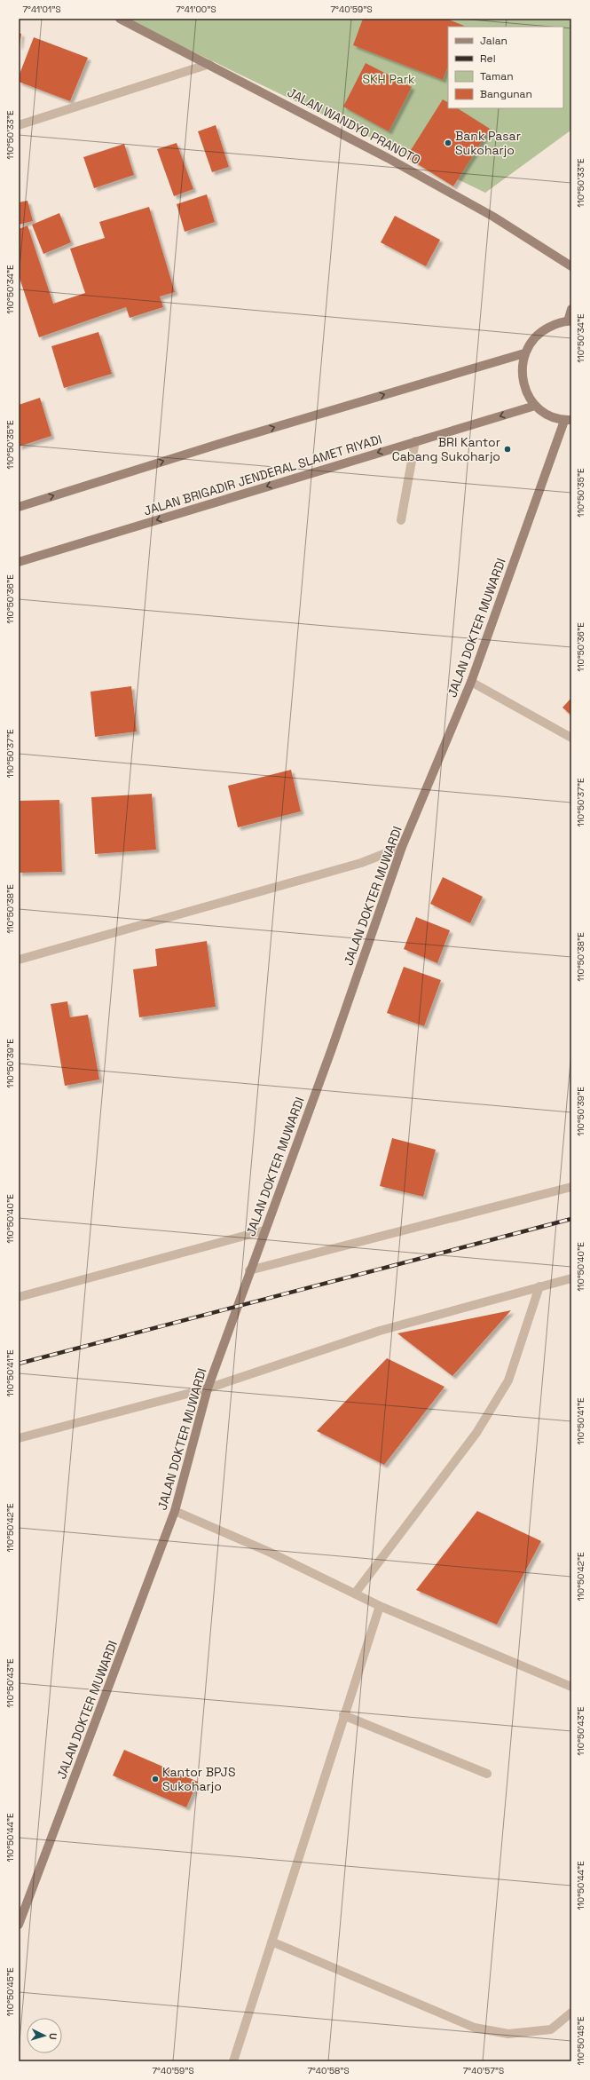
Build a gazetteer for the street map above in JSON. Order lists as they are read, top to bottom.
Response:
{
  "streets": {
    "main road": ["JALAN WANDYO PRANOTO", "JALAN BRIGADIR JENDERAL SLAMET RIYADI", "JALAN DOKTER MUWARDI"]
  },
  "parks": ["SKH Park"],
  "places": ["Bank Pasar Sukoharjo", "BRI Kantor Cabang Sukoharjo", "Kantor BPJS Sukoharjo"],
  "legend": [
    "Jalan",
    "Rel",
    "Taman",
    "Bangunan"
  ],
  "north": "right",
  "coordinates": [
    "7°41'01\"S",
    "7°41'00\"S",
    "7°40'59\"S",
    "110°50'33\"E",
    "110°50'34\"E",
    "110°50'35\"E",
    "110°50'36\"E",
    "110°50'37\"E",
    "110°50'38\"E",
    "110°50'39\"E",
    "110°50'40\"E",
    "110°50'41\"E",
    "110°50'42\"E",
    "110°50'43\"E",
    "110°50'44\"E",
    "110°50'45\"E",
    "7°40'58\"S",
    "7°40'57\"S"
  ]
}
